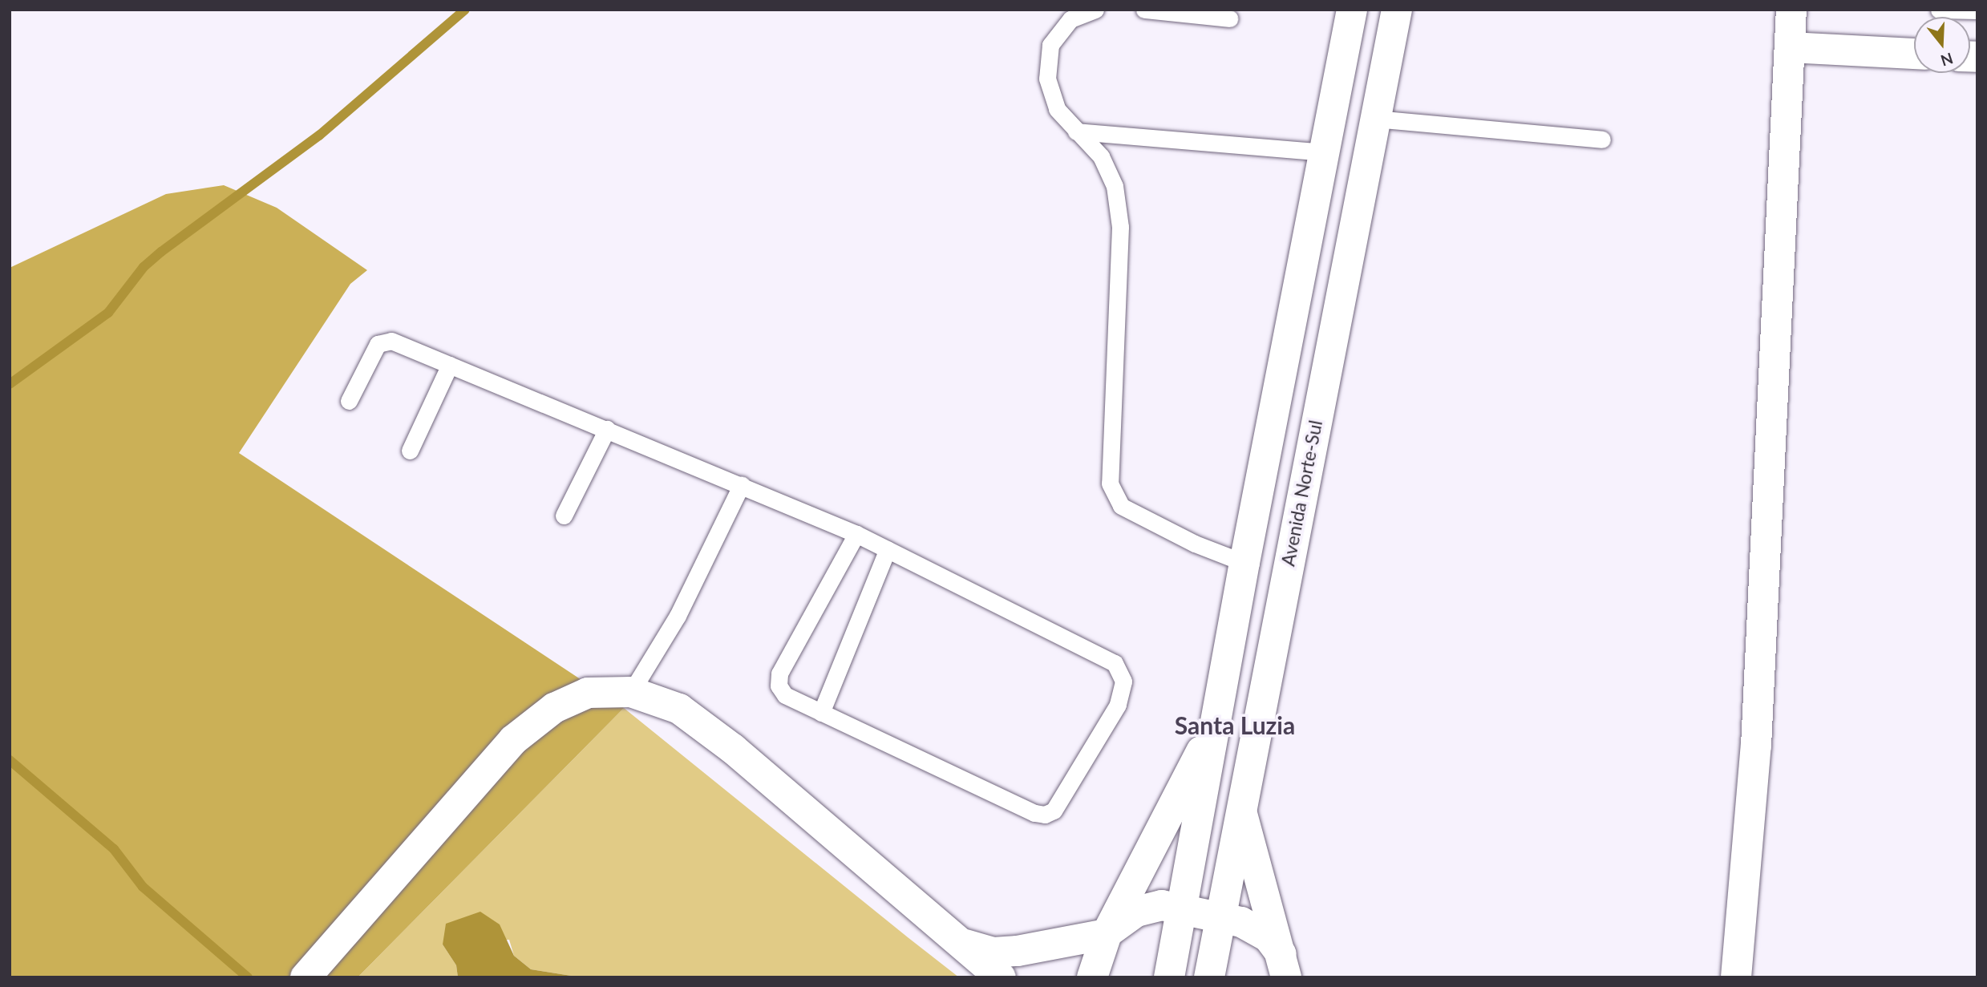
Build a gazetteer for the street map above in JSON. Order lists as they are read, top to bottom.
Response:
{
  "streets": {
    "main road": ["Avenida Norte-Sul"]
  },
  "districts": ["Santa Luzia"],
  "north": "bottom"
}
